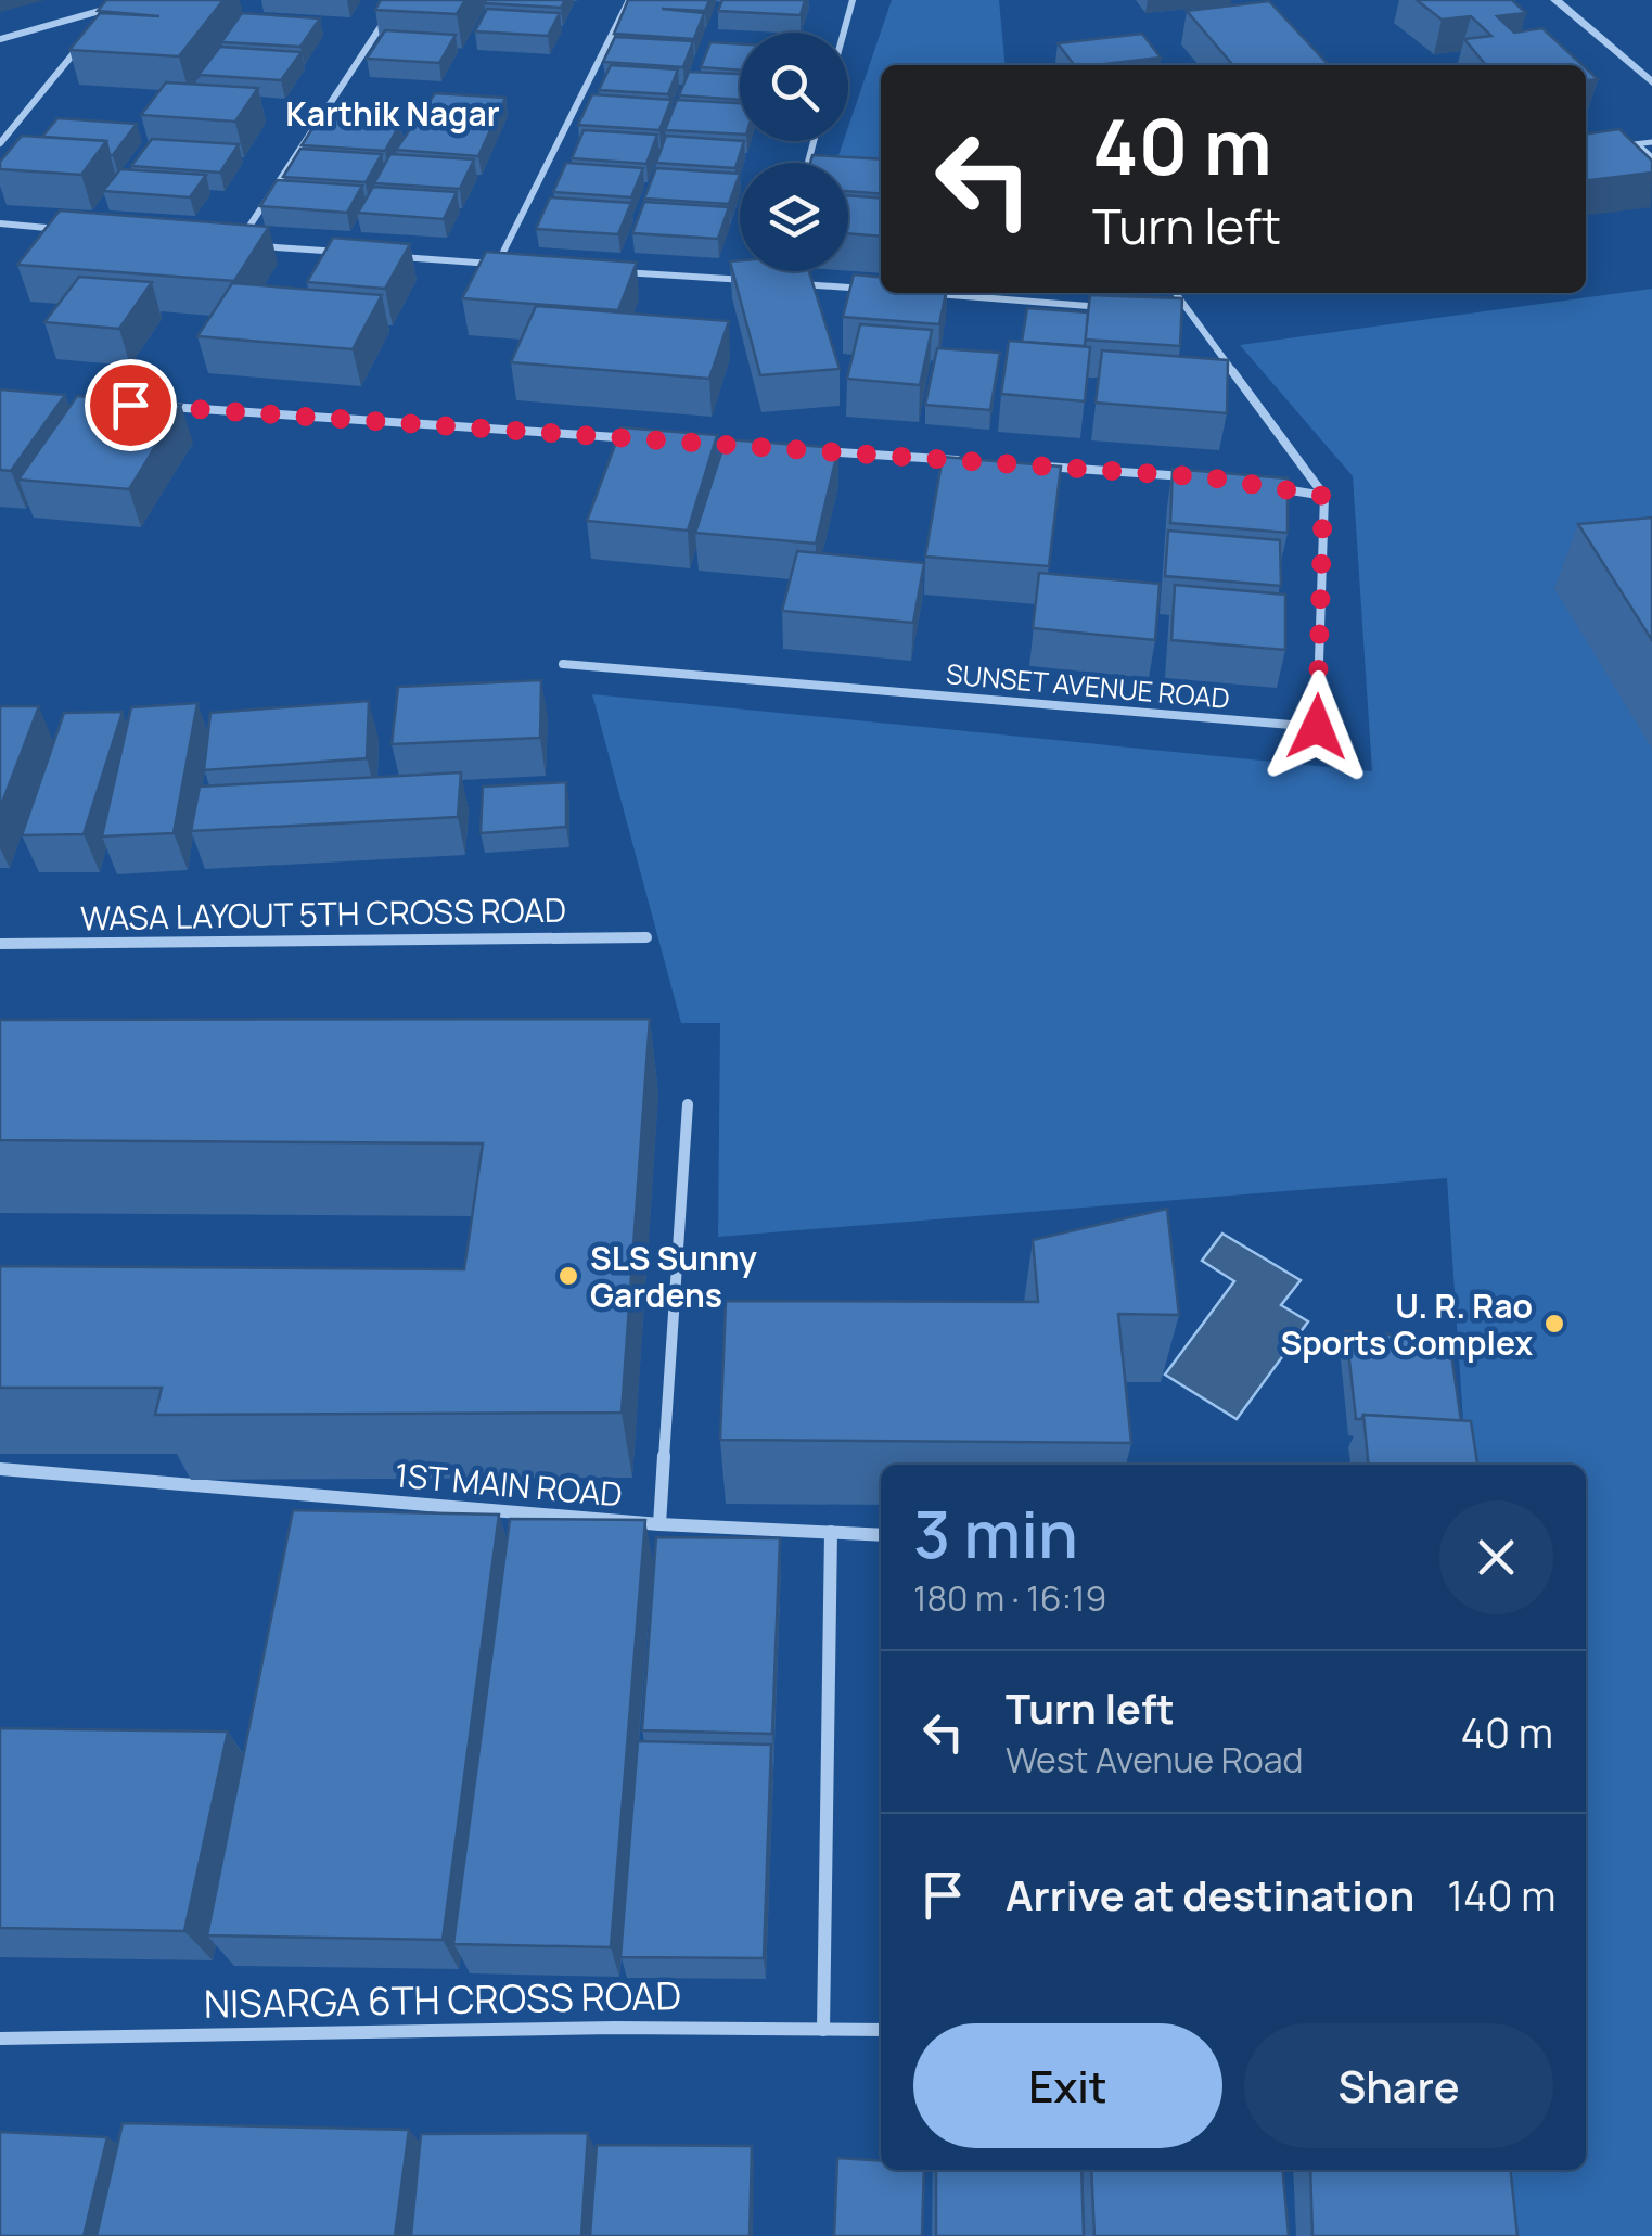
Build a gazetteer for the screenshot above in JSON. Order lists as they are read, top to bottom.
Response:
{
  "streets": {
    "street": [
      "SUNSET AVENUE ROAD",
      "WASA LAYOUT 5TH CROSS ROAD",
      "1ST MAIN ROAD",
      "NISARGA 6TH CROSS ROAD"
    ]
  },
  "districts": ["Karthik Nagar"],
  "places": ["SLS Sunny Gardens", "U. R. Rao Sports Complex"],
  "page": {
    "turn": ["40 m", "Turn left"],
    "heading": ["3 min", "180 m · 16:19"],
    "list": [
      {
        "name": "Turn left",
        "note": "West Avenue Road",
        "value": "40 m"
      },
      {
        "name": "Arrive at destination",
        "value": "140 m"
      }
    ],
    "buttons": ["Exit", "Share"]
  }
}
